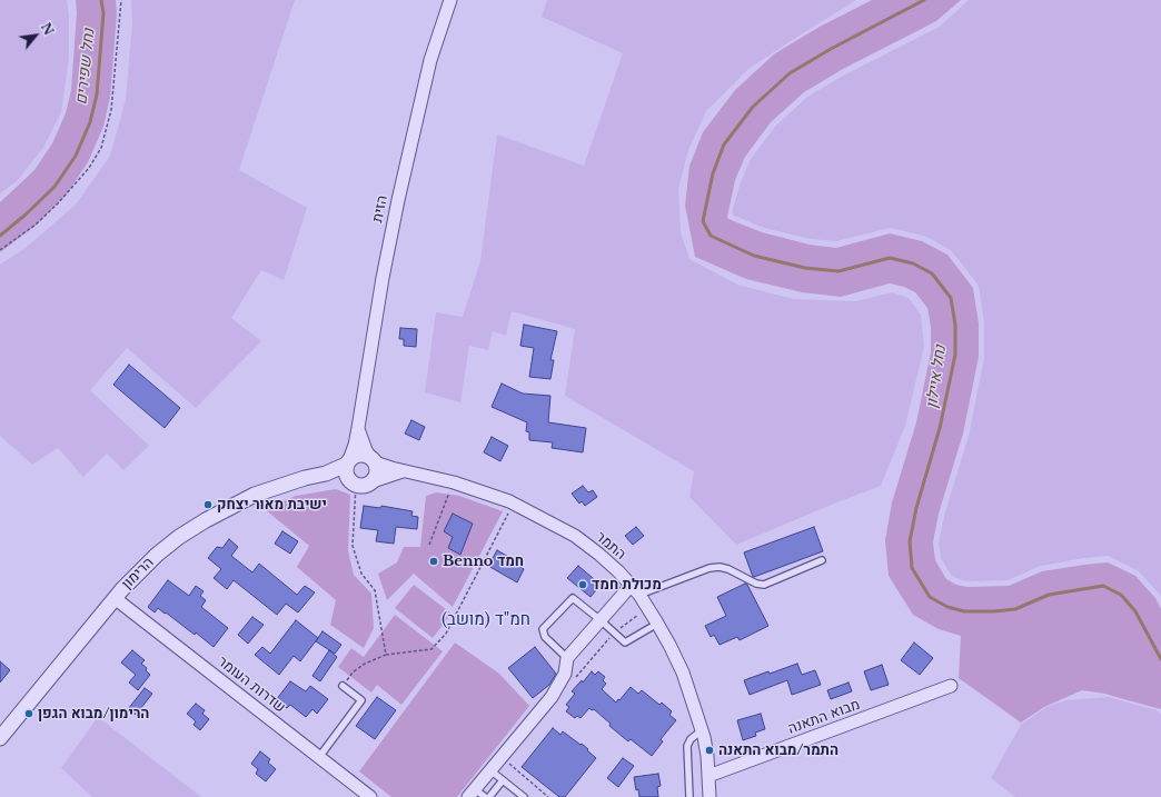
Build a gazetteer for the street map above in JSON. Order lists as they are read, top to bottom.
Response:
{
  "streets": {
    "street": [
      "הזית",
      "התמר",
      "הרימון",
      "שדרות העומר",
      "מבוא התאנה"
    ]
  },
  "crossings": [
    ["הזית", "התמר"],
    ["הזית", "הרימון"],
    ["התמר", "מבוא התאנה"],
    ["הרימון", "שדרות העומר"]
  ],
  "districts": ["חמ\"ד (מושב)"],
  "water": ["נחל שפירים", "נחל איילון"],
  "places": [
    "ישיבת מאור יצחק",
    "Benno חמד",
    "מכולת חמד",
    "הרימון/מבוא הגפן",
    "התמר/מבוא התאנה"
  ],
  "north": "top right"
}
